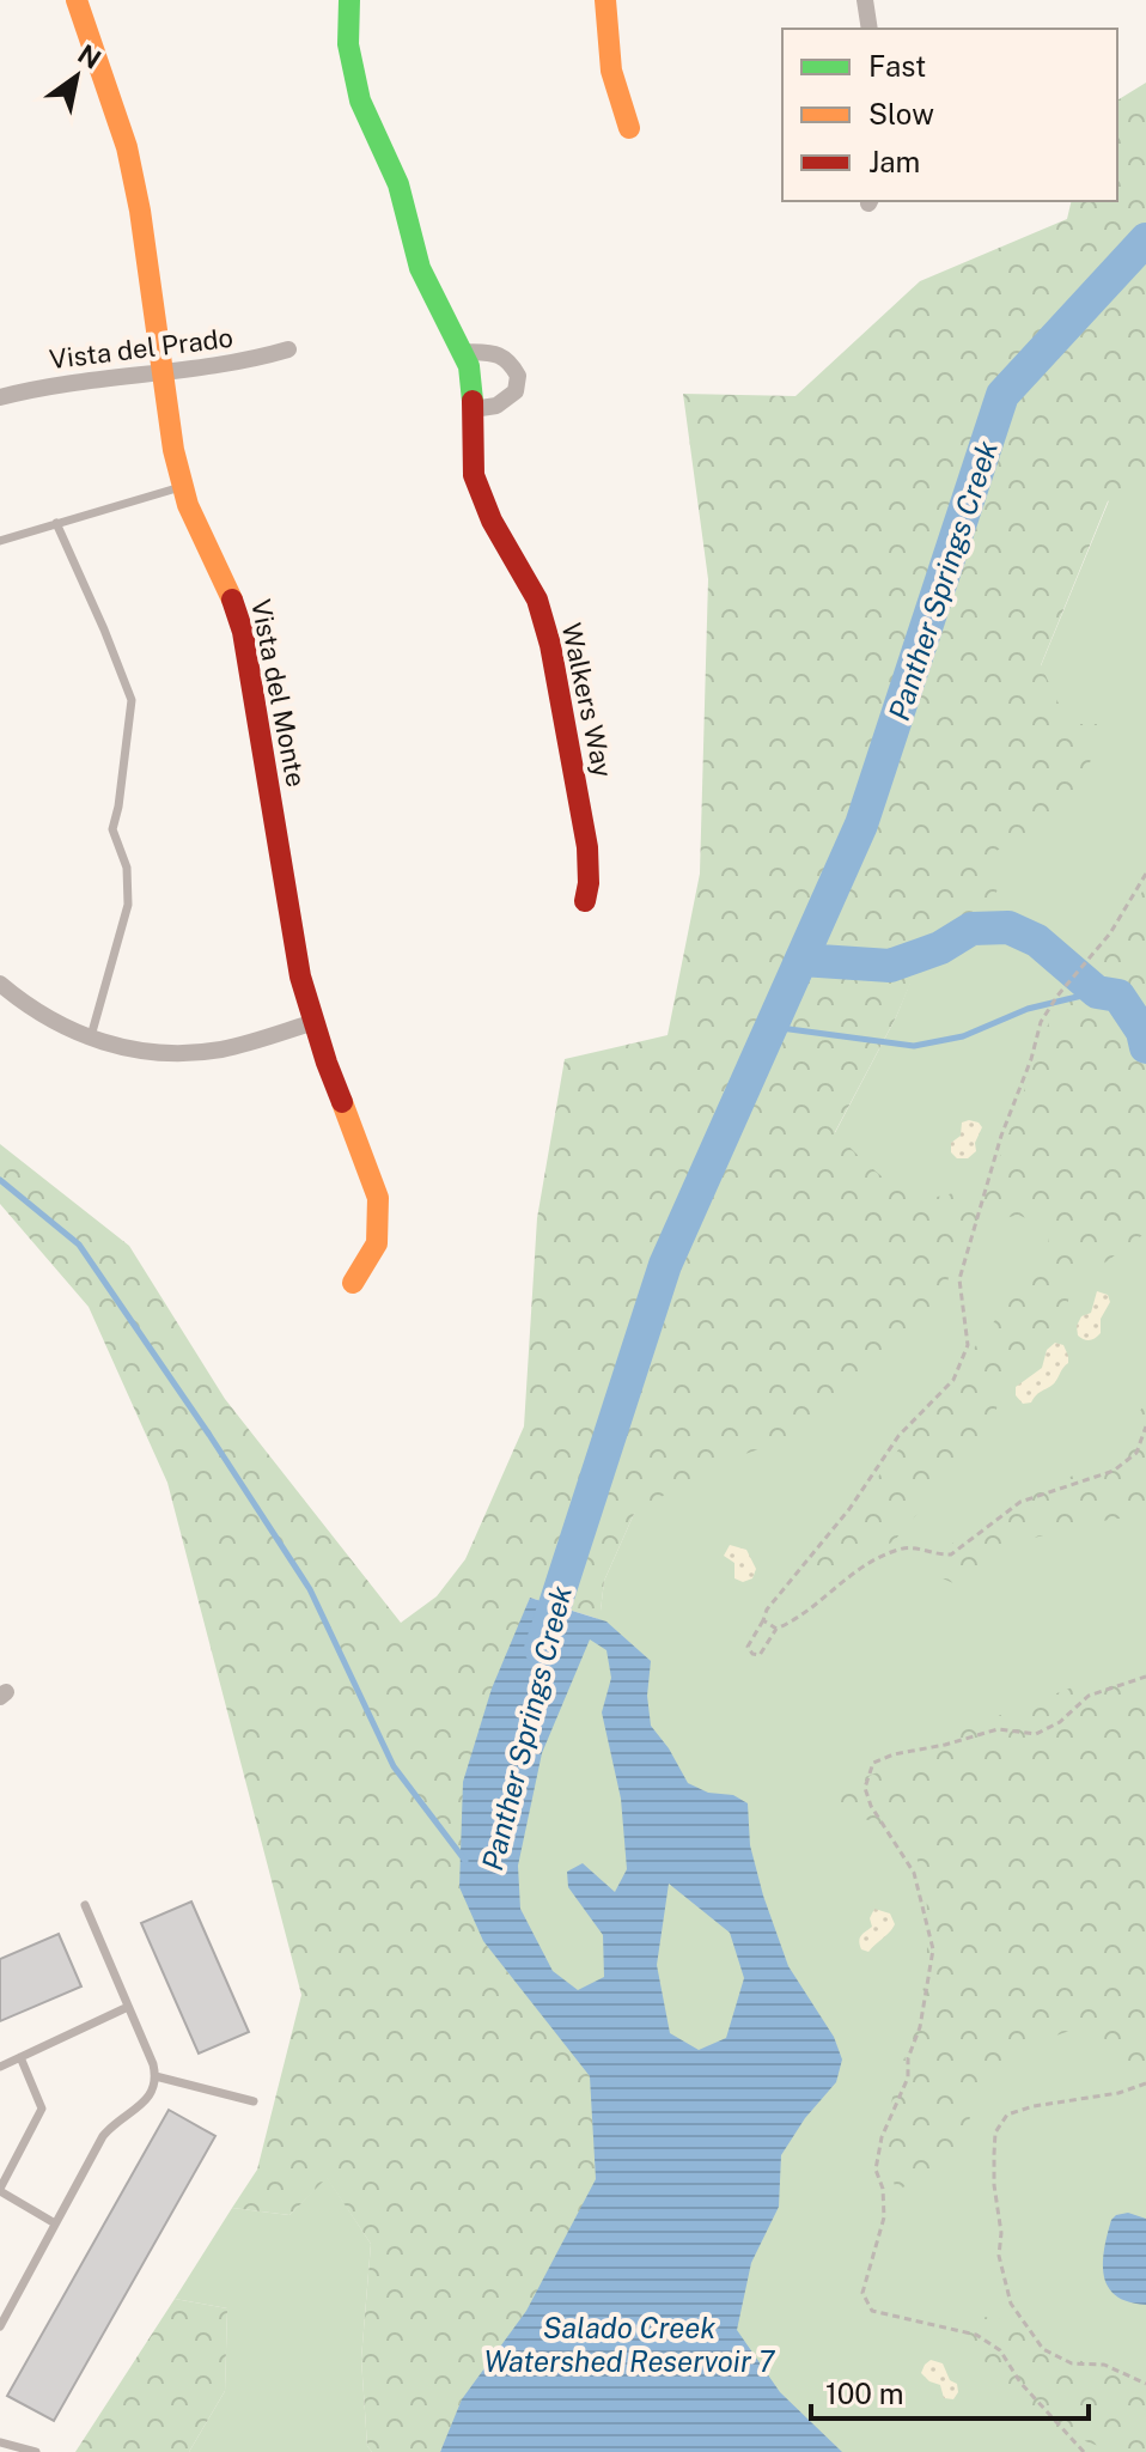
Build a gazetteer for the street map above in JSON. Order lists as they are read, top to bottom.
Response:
{
  "streets": {
    "street": ["Vista del Prado", "Vista del Monte", "Walkers Way"]
  },
  "crossings": [
    ["Vista del Prado", "Vista del Monte"]
  ],
  "water": ["Panther Springs Creek", "Salado Creek Watershed Reservoir 7"],
  "legend": ["Fast", "Slow", "Jam"],
  "scale_bar": "100 m",
  "north": "top right"
}
